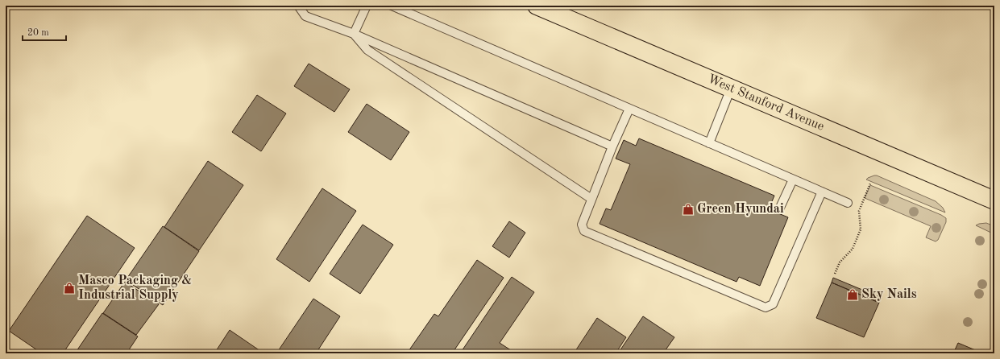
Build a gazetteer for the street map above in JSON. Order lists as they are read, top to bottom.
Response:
{
  "streets": {
    "main road": ["West Stanford Avenue"]
  },
  "places": {
    "shop": ["Green Hyundai", "Masco Packaging & Industrial Supply", "Sky Nails"]
  },
  "scale_bar": "20 m"
}
